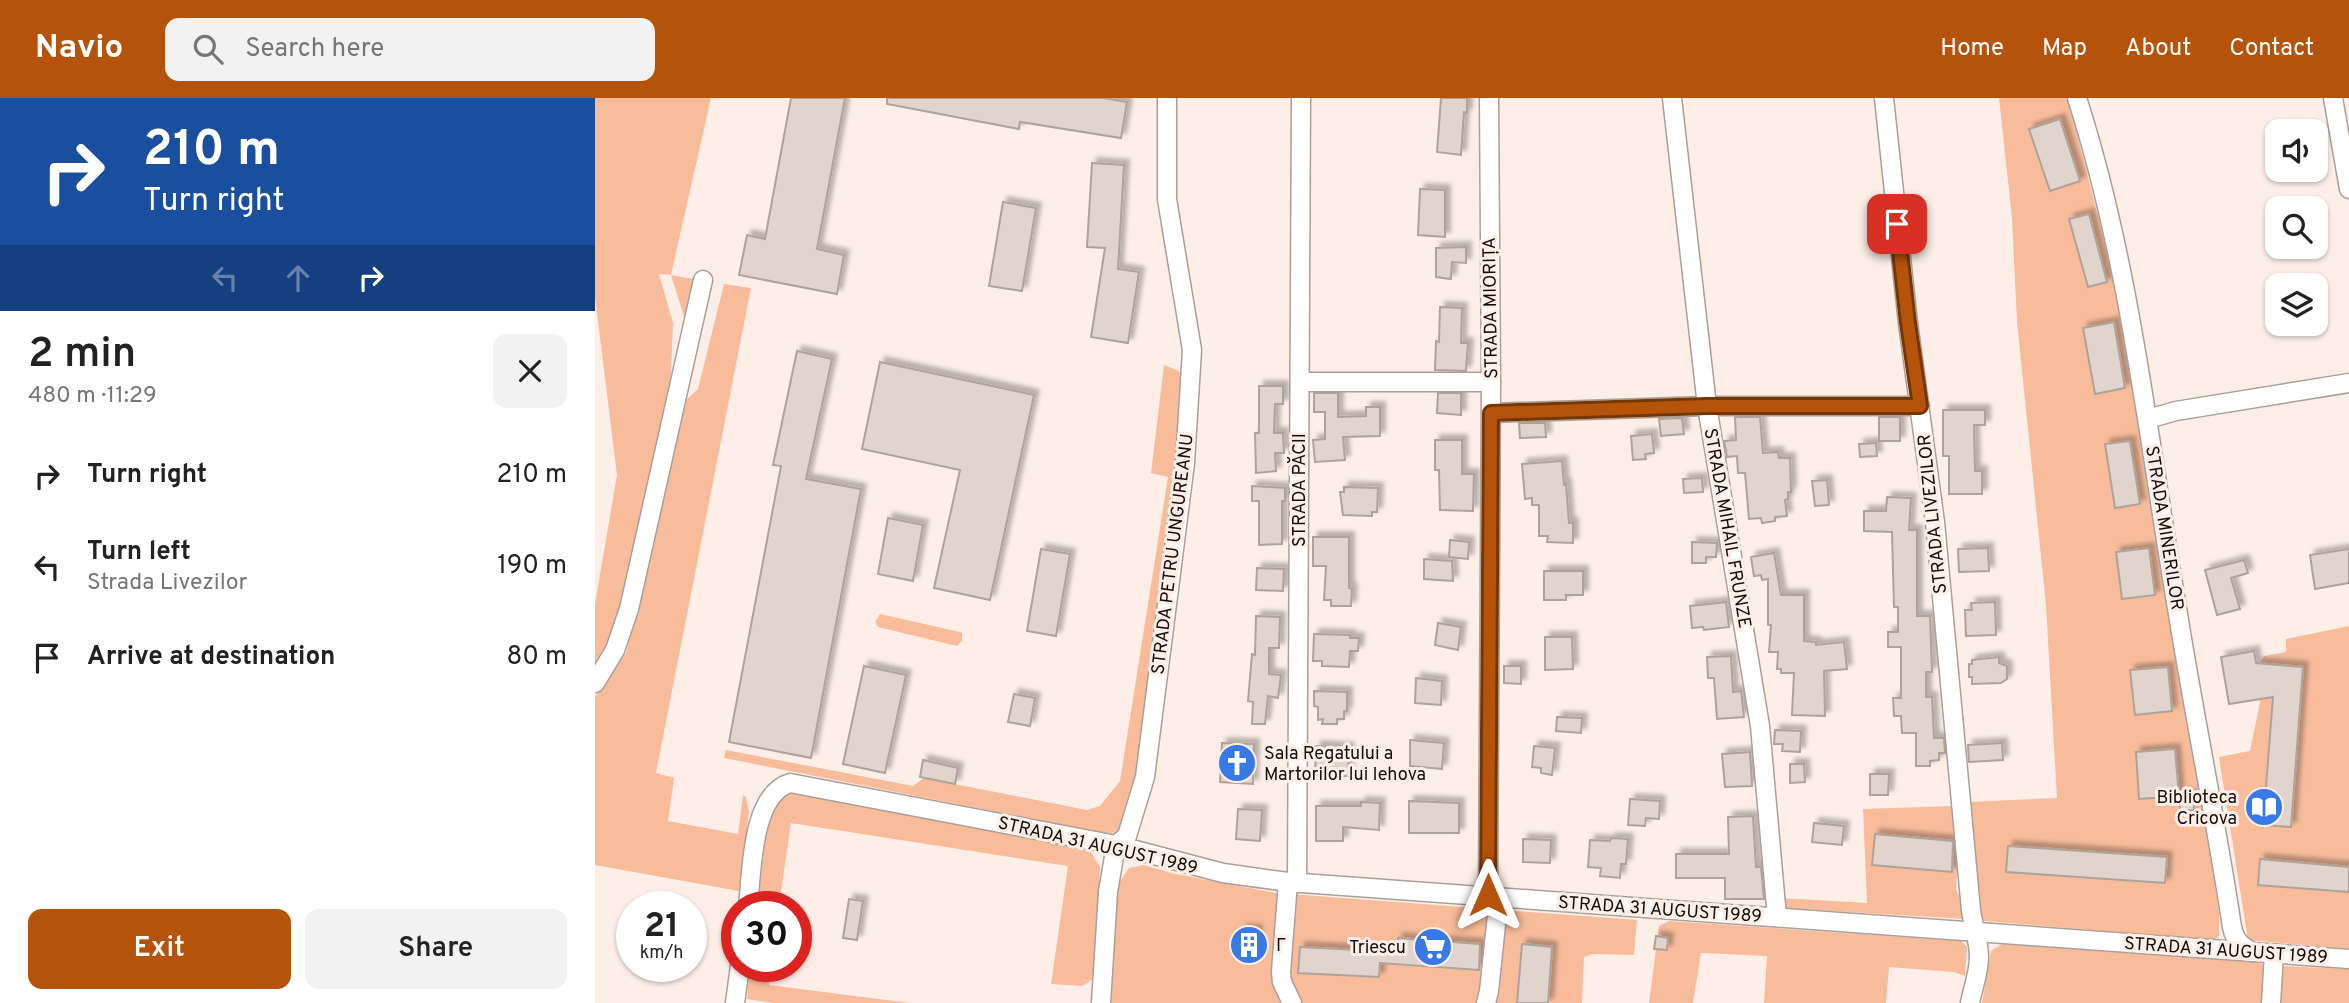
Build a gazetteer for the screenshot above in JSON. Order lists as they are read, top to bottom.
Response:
{
  "streets": {
    "street": [
      "STRADA MIORIȚA",
      "STRADA PĂCII",
      "STRADA LIVEZILOR",
      "STRADA MIHAIL FRUNZE",
      "STRADA MINERILOR",
      "STRADA PETRU UNGUREANU",
      "STRADA 31 AUGUST 1989"
    ]
  },
  "crossings": [
    ["STRADA MIORIȚA", "STRADA 31 AUGUST 1989"],
    ["STRADA PĂCII", "STRADA 31 AUGUST 1989"],
    ["STRADA LIVEZILOR", "STRADA 31 AUGUST 1989"],
    ["STRADA MIHAIL FRUNZE", "STRADA 31 AUGUST 1989"],
    ["STRADA MINERILOR", "STRADA 31 AUGUST 1989"],
    ["STRADA PETRU UNGUREANU", "STRADA 31 AUGUST 1989"]
  ],
  "places": {
    "church": ["Sala Regatului a Martorilor lui Iehova"],
    "library": ["Biblioteca Cricova"],
    "building": ["Г"],
    "supermarket": ["Triescu"]
  },
  "page": {
    "header": "Navio",
    "search": "Search here",
    "nav": [
      "Home",
      "Map",
      "About",
      "Contact"
    ],
    "turn": ["210 m", "Turn right"],
    "heading": ["2 min", "480 m · 11:29"],
    "list": [
      {
        "name": "Turn right",
        "value": "210 m"
      },
      {
        "name": "Turn left",
        "note": "Strada Livezilor",
        "value": "190 m"
      },
      {
        "name": "Arrive at destination",
        "value": "80 m"
      }
    ],
    "speed": "21 km/h",
    "limit": "30",
    "buttons": ["Exit", "Share"]
  }
}
